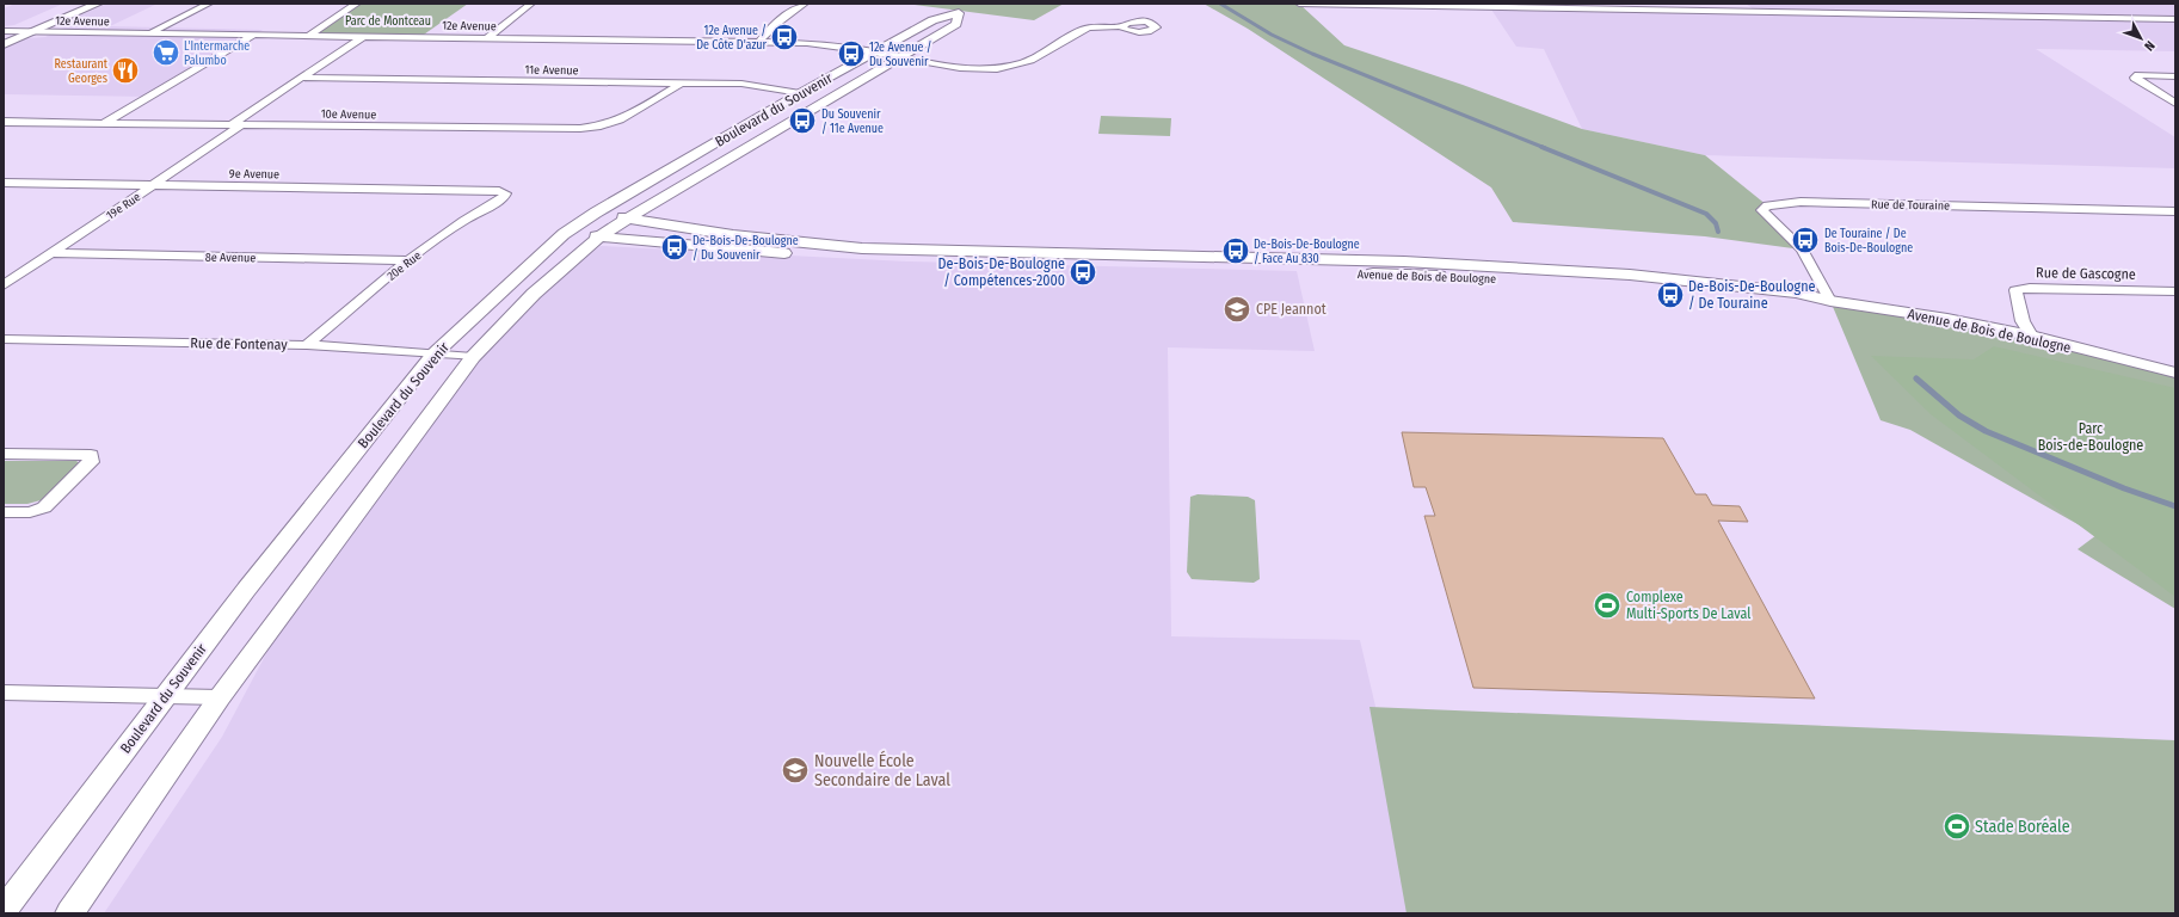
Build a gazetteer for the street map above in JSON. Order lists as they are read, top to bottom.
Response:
{
  "streets": {
    "street": [
      "12e Avenue",
      "11e Avenue",
      "Boulevard du Souvenir",
      "10e Avenue",
      "9e Avenue",
      "Rue de Touraine",
      "19e Rue",
      "8e Avenue",
      "20e Rue",
      "Rue de Gascogne",
      "Avenue de Bois de Boulogne",
      "Rue de Fontenay"
    ]
  },
  "crossings": [
    ["12e Avenue", "Boulevard du Souvenir"],
    ["12e Avenue", "19e Rue"],
    ["11e Avenue", "Boulevard du Souvenir"],
    ["11e Avenue", "10e Avenue"],
    ["11e Avenue", "19e Rue"],
    ["Boulevard du Souvenir", "Avenue de Bois de Boulogne"],
    ["Boulevard du Souvenir", "Rue de Fontenay"],
    ["10e Avenue", "19e Rue"],
    ["9e Avenue", "19e Rue"],
    ["9e Avenue", "20e Rue"],
    ["Rue de Touraine", "Avenue de Bois de Boulogne"],
    ["19e Rue", "8e Avenue"],
    ["8e Avenue", "20e Rue"],
    ["20e Rue", "Rue de Fontenay"],
    ["Rue de Gascogne", "Avenue de Bois de Boulogne"]
  ],
  "parks": ["Parc de Montceau", "Parc Bois-de-Boulogne"],
  "places": {
    "bus stop": [
      "12e Avenue / De Côte D'azur",
      "12e Avenue / Du Souvenir",
      "Du Souvenir / 11e Avenue",
      "De Touraine / De Bois-De-Boulogne",
      "De-Bois-De-Boulogne / Du Souvenir",
      "De-Bois-De-Boulogne / Face Au 830",
      "De-Bois-De-Boulogne / Compétences-2000",
      "De-Bois-De-Boulogne / De Touraine"
    ],
    "supermarket": ["L'Intermarche Palumbo"],
    "restaurant": ["Restaurant Georges"],
    "school or university": ["CPE Jeannot", "Nouvelle École Secondaire de Laval"],
    "sports": ["Complexe Multi-Sports De Laval", "Stade Boréale"]
  },
  "north": "bottom right"
}
